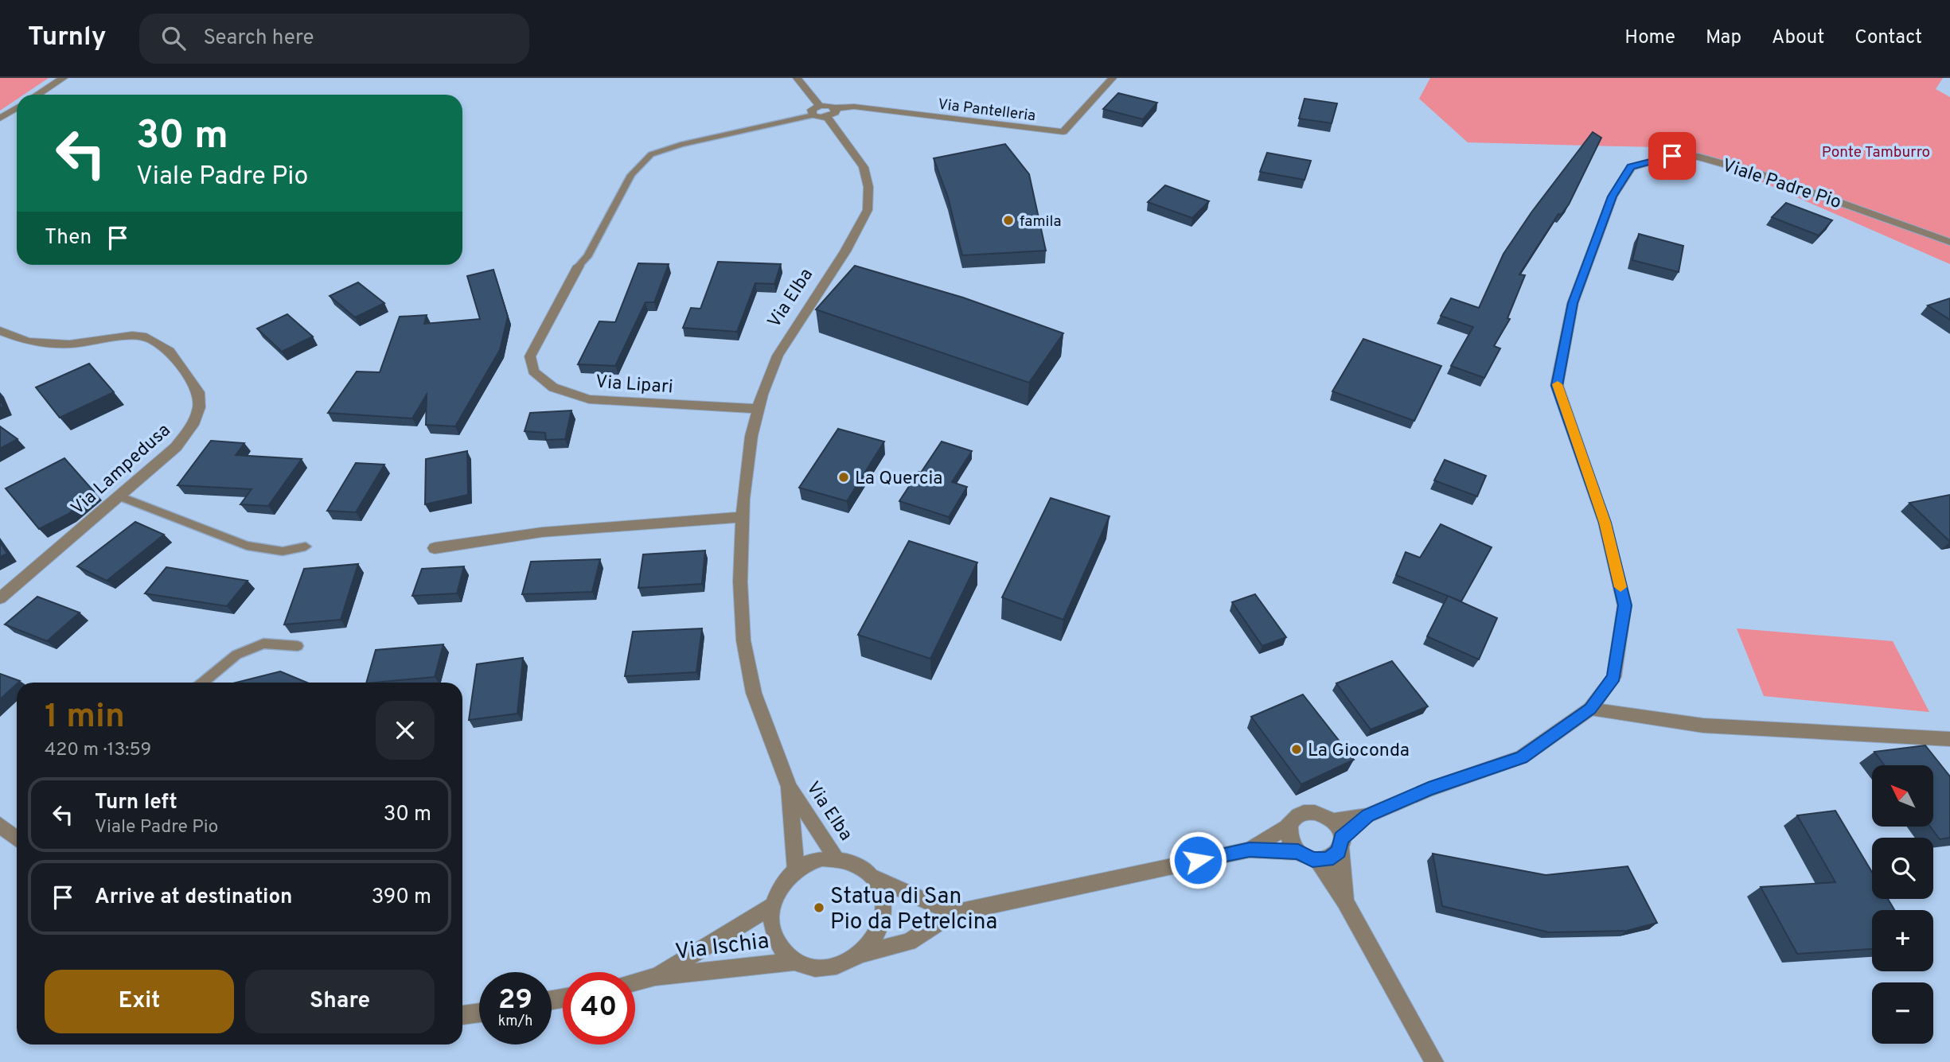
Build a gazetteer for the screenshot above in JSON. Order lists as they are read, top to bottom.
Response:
{
  "streets": {
    "street": [
      "Via Pantelleria",
      "Viale Padre Pio",
      "Via Elba",
      "Via Lipari",
      "Via Lampedusa",
      "Via Ischia"
    ]
  },
  "crossings": [
    ["Via Pantelleria", "Via Elba"],
    ["Viale Padre Pio", "Via Elba"],
    ["Viale Padre Pio", "Via Ischia"],
    ["Via Elba", "Via Lipari"],
    ["Via Elba", "Via Ischia"]
  ],
  "parks": ["Ponte Tamburro"],
  "places": [
    "famila",
    "La Quercia",
    "La Gioconda",
    "Statua di San Pio da Petrelcina"
  ],
  "north": "top left",
  "page": {
    "header": "Turnly",
    "search": "Search here",
    "nav": [
      "Home",
      "Map",
      "About",
      "Contact"
    ],
    "turn": ["30 m", "Viale Padre Pio"],
    "then": "Then",
    "heading": ["1 min", "420 m · 13:59"],
    "map_buttons": ["+", "−"],
    "list": [
      {
        "name": "Turn left",
        "note": "Viale Padre Pio",
        "value": "30 m"
      },
      {
        "name": "Arrive at destination",
        "value": "390 m"
      }
    ],
    "buttons": ["Exit", "Share"],
    "speed": "29 km/h",
    "limit": "40"
  }
}
